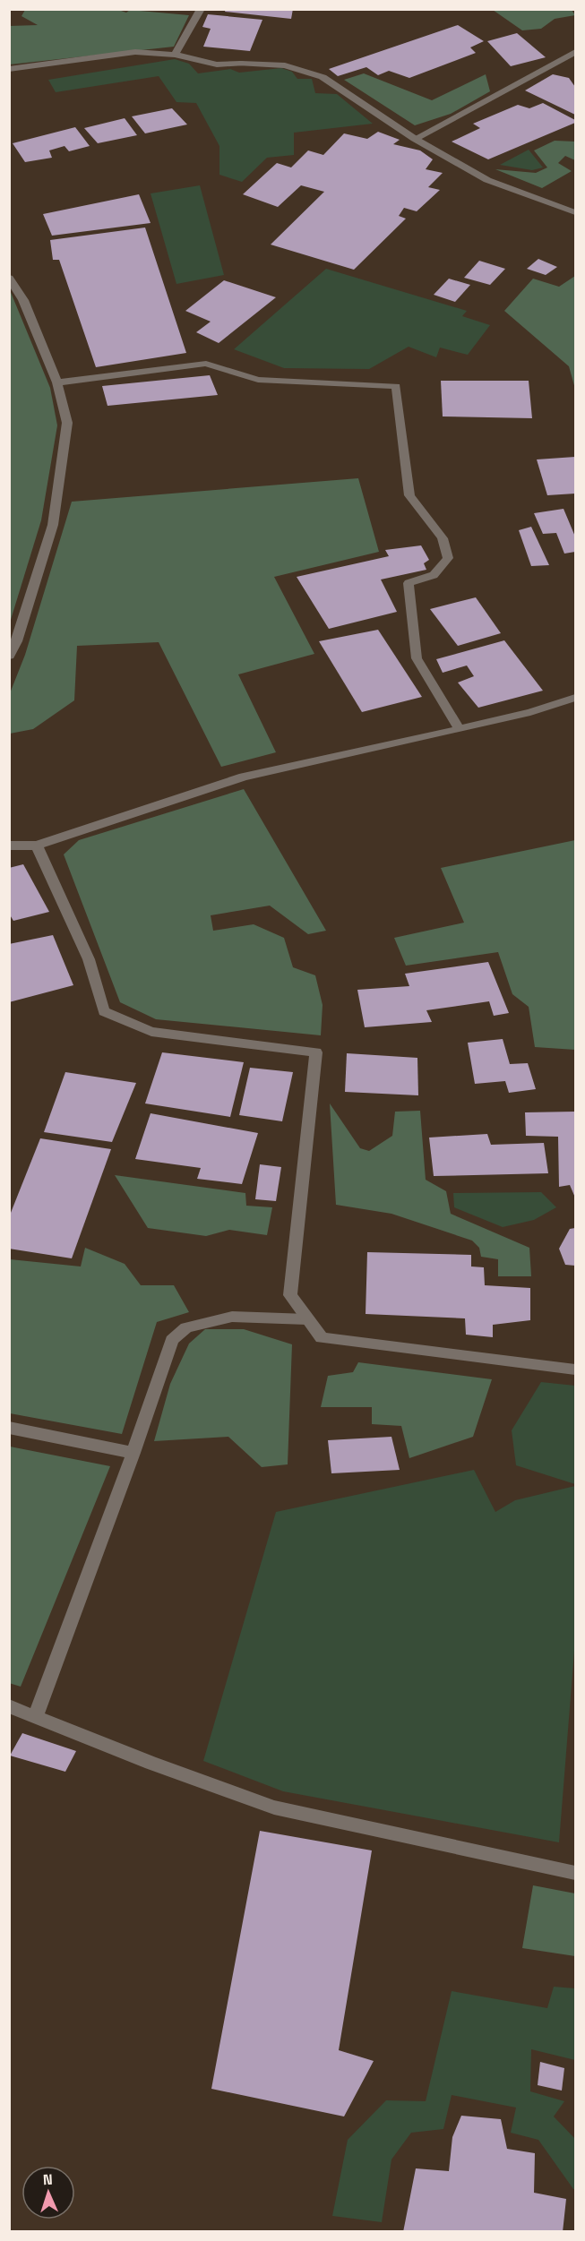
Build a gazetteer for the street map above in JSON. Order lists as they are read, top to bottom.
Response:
{
  "north": "top"
}
